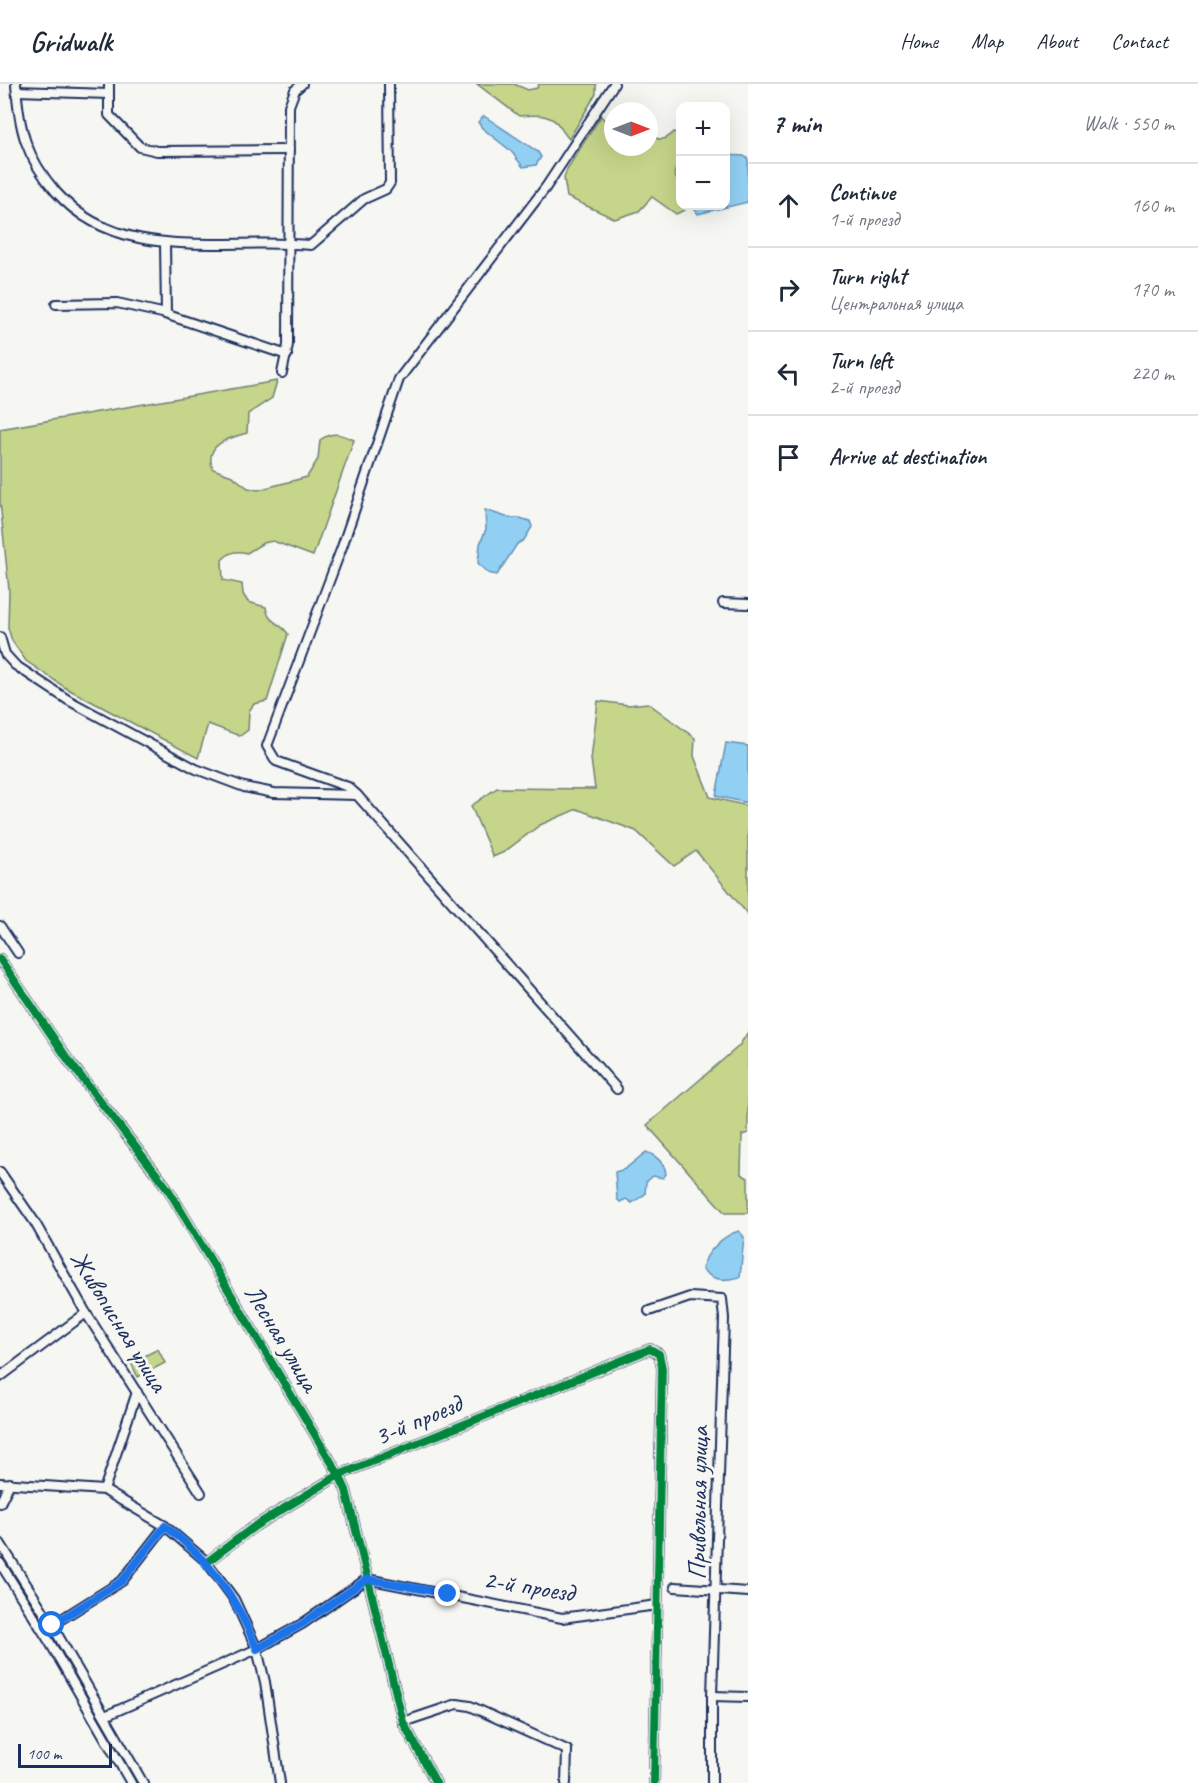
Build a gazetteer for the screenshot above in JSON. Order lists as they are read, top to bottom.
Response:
{
  "streets": {
    "street": [
      "Живописная улица",
      "Лесная улица",
      "3-й проезд",
      "Привольная улица",
      "2-й проезд"
    ]
  },
  "crossings": [
    ["Лесная улица", "3-й проезд"],
    ["Лесная улица", "2-й проезд"],
    ["3-й проезд", "2-й проезд"]
  ],
  "scale_bar": "100 m",
  "north": "right",
  "page": {
    "header": "Gridwalk",
    "nav": [
      "Home",
      "Map",
      "About",
      "Contact"
    ],
    "heading": ["7 min", "Walk · 550 m"],
    "map_buttons": ["+", "−"],
    "list": [
      ["Continue", "1-й проезд", "160 m"],
      ["Turn right", "Центральная улица", "170 m"],
      ["Turn left", "2-й проезд", "220 m"],
      "Arrive at destination"
    ],
    "scale": "100 m"
  }
}
